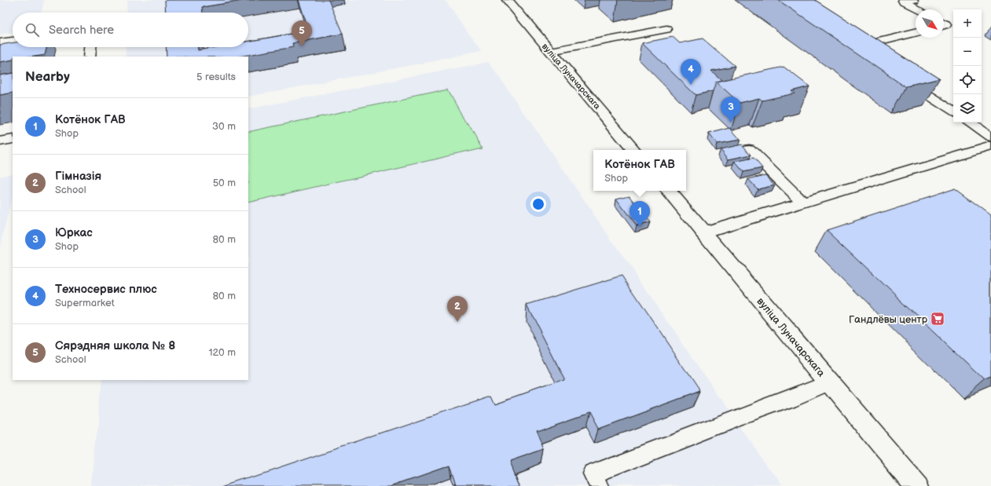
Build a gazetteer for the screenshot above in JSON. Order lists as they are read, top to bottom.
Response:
{
  "streets": {
    "street": ["вуліца Луначарскага"]
  },
  "places": {
    "supermarket": ["Гандлёвы центр"]
  },
  "north": "bottom right",
  "page": {
    "map_buttons": ["+", "−"],
    "search": "Search here",
    "pins": [
      "5",
      "4",
      "3",
      "1",
      "2"
    ],
    "heading": ["Nearby", "5 results"],
    "list": [
      {
        "mark": "1",
        "name": "Котёнок ГАВ",
        "note": "Shop",
        "value": "30 m"
      },
      {
        "mark": "2",
        "name": "Гімназія",
        "note": "School",
        "value": "50 m"
      },
      {
        "mark": "3",
        "name": "Юркас",
        "note": "Shop",
        "value": "80 m"
      },
      {
        "mark": "4",
        "name": "Техносервис плюс",
        "note": "Supermarket",
        "value": "80 m"
      },
      {
        "mark": "5",
        "name": "Сярэдняя школа № 8",
        "note": "School",
        "value": "120 m"
      }
    ],
    "popup": ["Котёнок ГАВ", "Shop"]
  }
}
